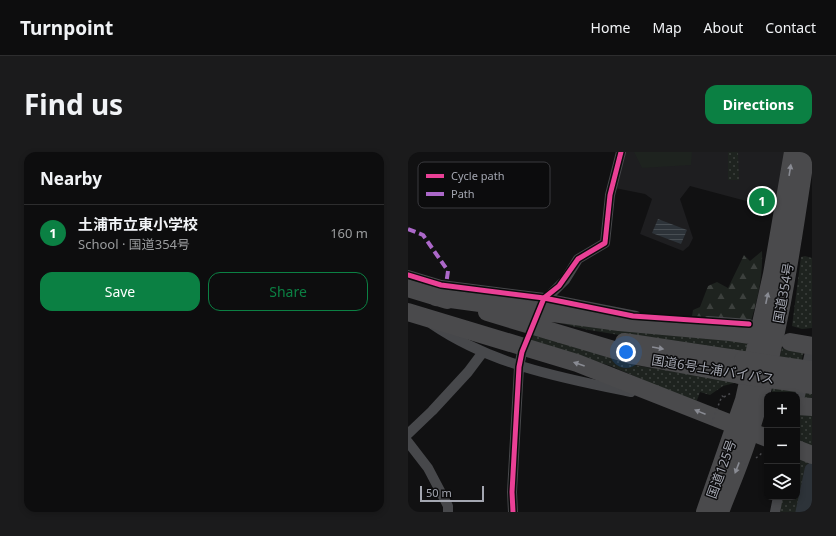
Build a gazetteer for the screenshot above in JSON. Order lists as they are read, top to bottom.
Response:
{
  "streets": {
    "highway": ["国道354号", "国道6号土浦バイパス", "国道125号"]
  },
  "crossings": [
    ["国道354号", "国道125号"]
  ],
  "legend": ["Cycle path", "Path"],
  "scale_bar": "50 m",
  "page": {
    "header": "Turnpoint",
    "nav": [
      "Home",
      "Map",
      "About",
      "Contact"
    ],
    "title": "Find us",
    "buttons": [
      "Directions",
      ["Save", "Share"]
    ],
    "heading": "Nearby",
    "pins": "1",
    "list": [
      {
        "mark": "1",
        "name": "土浦市立東小学校",
        "note": "School · 国道354号",
        "value": "160 m"
      }
    ],
    "map_buttons": ["+", "−"],
    "scale": "50 m"
  }
}
